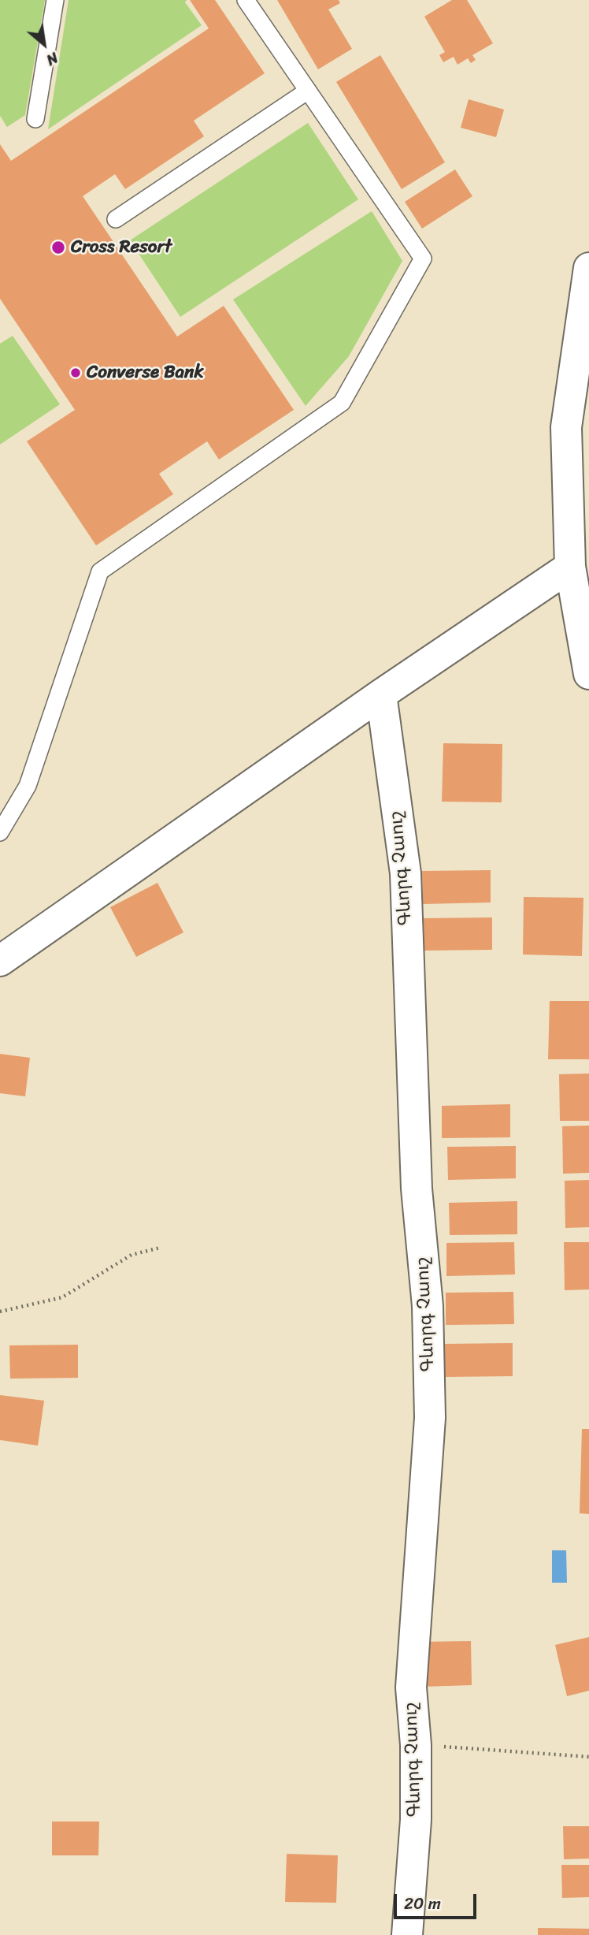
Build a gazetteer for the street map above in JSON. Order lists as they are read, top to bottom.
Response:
{
  "streets": {
    "street": ["Գևորգ Չաուշ"]
  },
  "places": ["Cross Resort", "Converse Bank"],
  "scale_bar": "20 m",
  "north": "bottom right"
}
